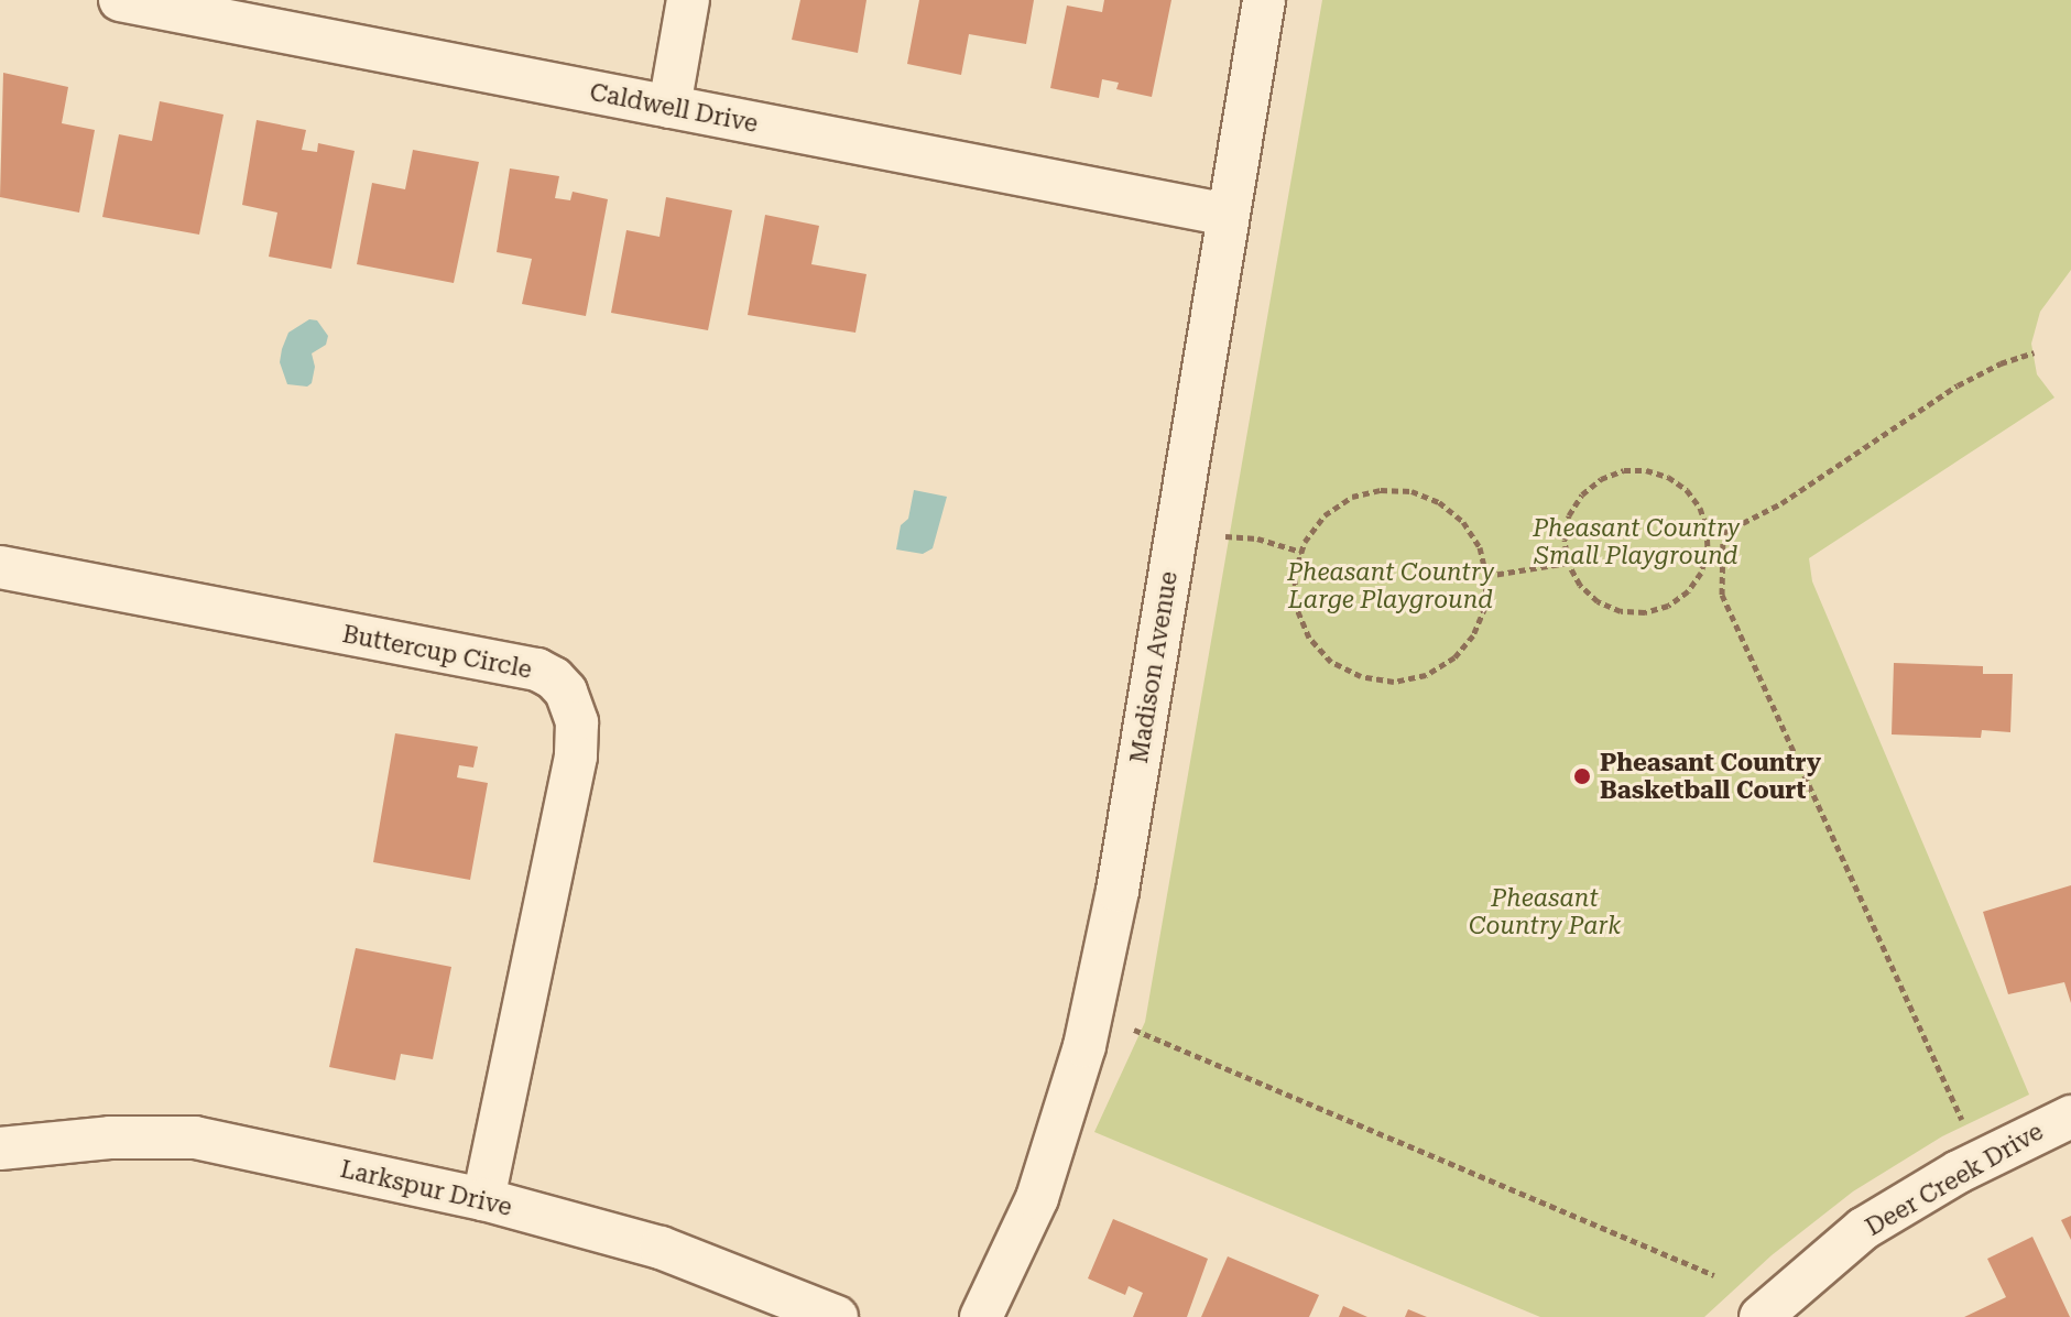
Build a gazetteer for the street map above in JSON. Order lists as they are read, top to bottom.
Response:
{
  "streets": {
    "street": [
      "Caldwell Drive",
      "Buttercup Circle",
      "Madison Avenue",
      "Deer Creek Drive",
      "Larkspur Drive"
    ]
  },
  "crossings": [
    ["Caldwell Drive", "Madison Avenue"],
    ["Buttercup Circle", "Larkspur Drive"]
  ],
  "parks": ["Pheasant Country Small Playground", "Pheasant Country Large Playground", "Pheasant Country Park"],
  "places": ["Pheasant Country Basketball Court"]
}
